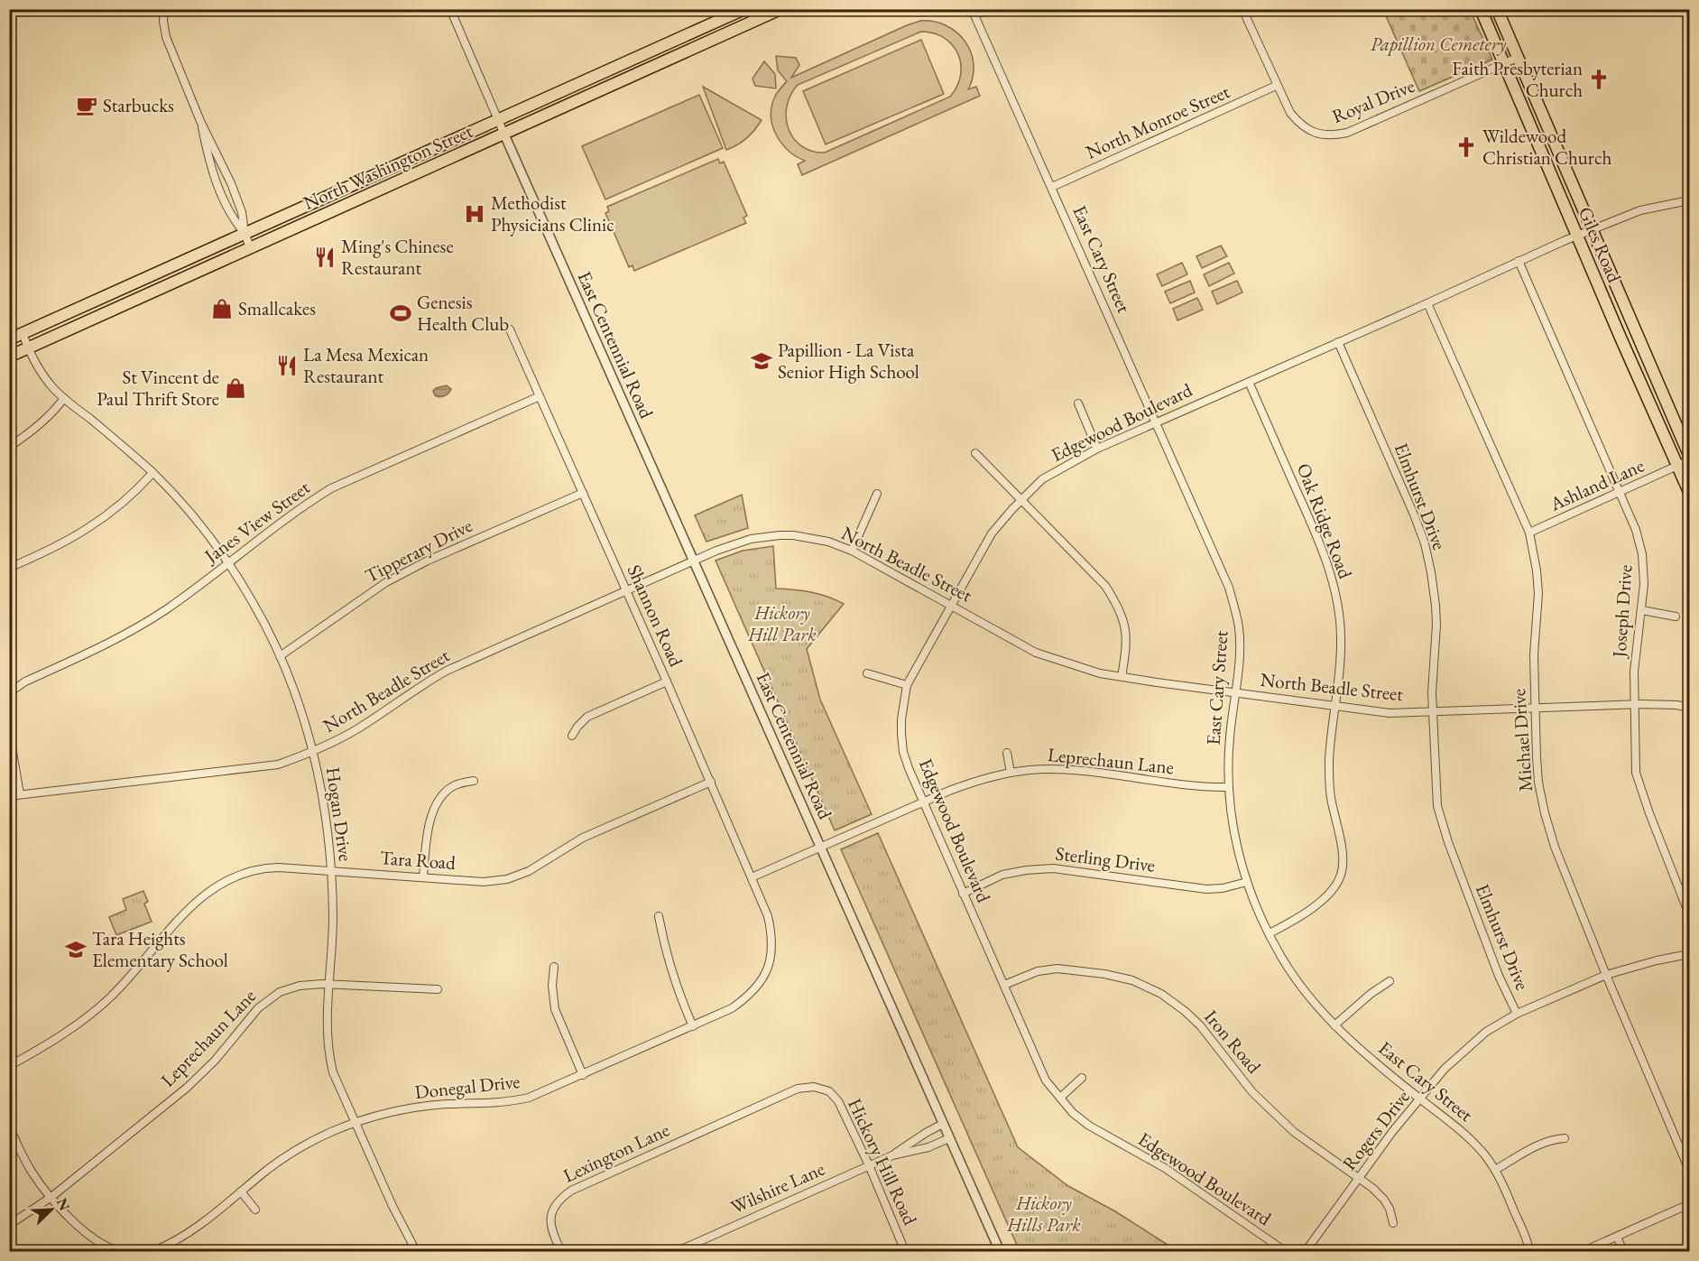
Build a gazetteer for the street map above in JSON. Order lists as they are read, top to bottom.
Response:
{
  "streets": {
    "main road": ["North Washington Street", "Giles Road"],
    "street": [
      "Royal Drive",
      "North Monroe Street",
      "East Cary Street",
      "East Centennial Road",
      "Edgewood Boulevard",
      "Ashland Lane",
      "Elmhurst Drive",
      "Oak Ridge Road",
      "Janes View Street",
      "Tipperary Drive",
      "North Beadle Street",
      "Joseph Drive",
      "Shannon Road",
      "Michael Drive",
      "Leprechaun Lane",
      "Hogan Drive",
      "Sterling Drive",
      "Tara Road",
      "Iron Road",
      "Donegal Drive",
      "Rogers Drive",
      "Lexington Lane",
      "Hickory Hill Road",
      "Wilshire Lane"
    ]
  },
  "crossings": [
    ["Royal Drive", "North Monroe Street"],
    ["Royal Drive", "Giles Road"],
    ["North Monroe Street", "East Cary Street"],
    ["North Washington Street", "East Centennial Road"],
    ["North Washington Street", "Hogan Drive"],
    ["Giles Road", "Edgewood Boulevard"],
    ["Giles Road", "Ashland Lane"],
    ["East Cary Street", "Edgewood Boulevard"],
    ["East Cary Street", "Oak Ridge Road"],
    ["East Cary Street", "North Beadle Street"],
    ["East Cary Street", "Leprechaun Lane"],
    ["East Cary Street", "Sterling Drive"],
    ["East Cary Street", "Rogers Drive"],
    ["East Centennial Road", "North Beadle Street"],
    ["East Centennial Road", "Leprechaun Lane"],
    ["East Centennial Road", "Wilshire Lane"],
    ["Edgewood Boulevard", "Elmhurst Drive"],
    ["Edgewood Boulevard", "Oak Ridge Road"],
    ["Edgewood Boulevard", "North Beadle Street"],
    ["Edgewood Boulevard", "Joseph Drive"],
    ["Edgewood Boulevard", "Michael Drive"],
    ["Edgewood Boulevard", "Leprechaun Lane"],
    ["Edgewood Boulevard", "Sterling Drive"],
    ["Edgewood Boulevard", "Iron Road"],
    ["Ashland Lane", "Joseph Drive"],
    ["Ashland Lane", "Michael Drive"],
    ["Elmhurst Drive", "North Beadle Street"],
    ["Elmhurst Drive", "Rogers Drive"],
    ["Oak Ridge Road", "North Beadle Street"],
    ["Janes View Street", "Shannon Road"],
    ["Janes View Street", "Hogan Drive"],
    ["Tipperary Drive", "Shannon Road"],
    ["Tipperary Drive", "Hogan Drive"],
    ["North Beadle Street", "Joseph Drive"],
    ["North Beadle Street", "Shannon Road"],
    ["North Beadle Street", "Michael Drive"],
    ["North Beadle Street", "Hogan Drive"],
    ["Shannon Road", "Leprechaun Lane"],
    ["Shannon Road", "Tara Road"],
    ["Shannon Road", "Donegal Drive"],
    ["Michael Drive", "Rogers Drive"],
    ["Leprechaun Lane", "Hogan Drive"],
    ["Hogan Drive", "Tara Road"],
    ["Hogan Drive", "Donegal Drive"],
    ["Iron Road", "Rogers Drive"],
    ["Lexington Lane", "Hickory Hill Road"],
    ["Hickory Hill Road", "Wilshire Lane"]
  ],
  "parks": ["Papillion Cemetery", "Hickory Hill Park", "Hickory Hills Park"],
  "places": {
    "church": ["Faith Presbyterian Church", "Wildewood Christian Church"],
    "cafe": ["Starbucks"],
    "hospital": ["Methodist Physicians Clinic"],
    "restaurant": ["Ming's Chinese Restaurant", "La Mesa Mexican Restaurant"],
    "shop": ["Smallcakes", "St Vincent de Paul Thrift Store"],
    "sports": ["Genesis Health Club"],
    "school or university": ["Papillion - La Vista Senior High School", "Tara Heights Elementary School"]
  },
  "north": "top right"
}
